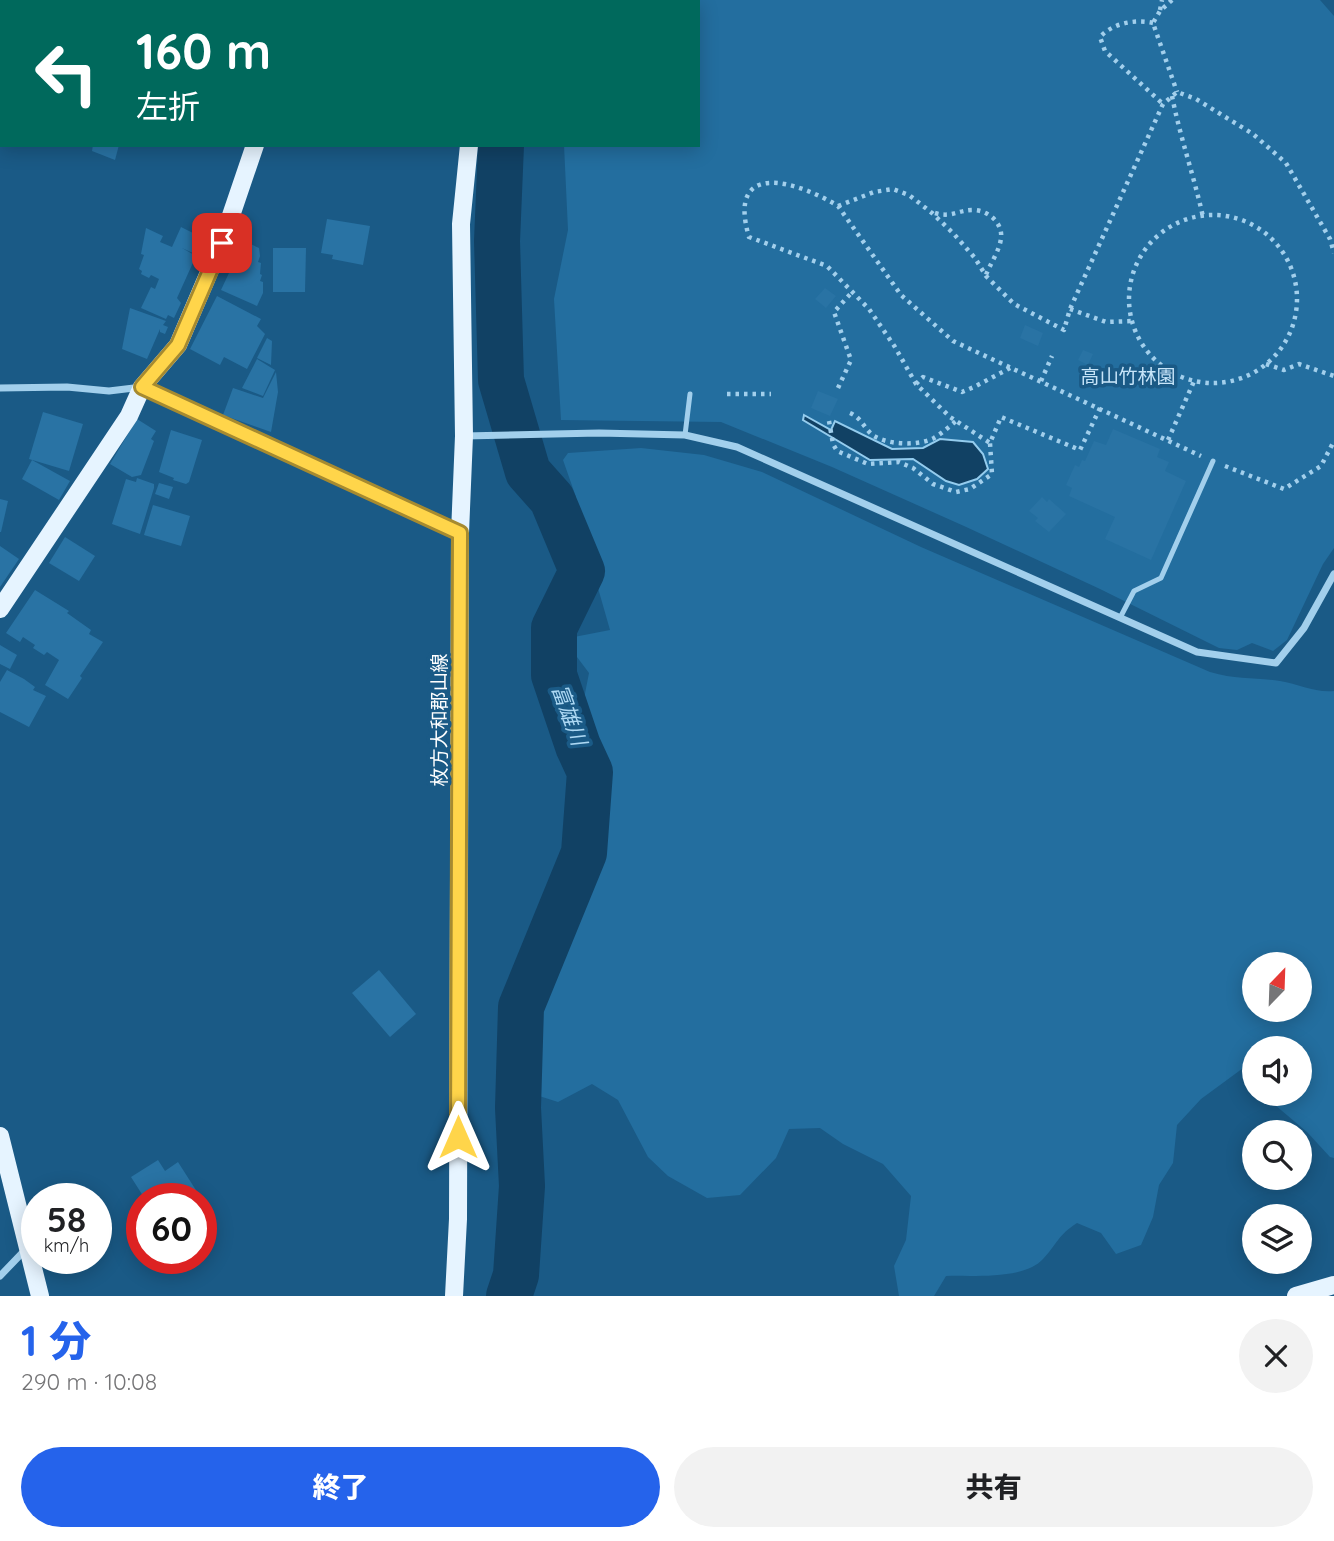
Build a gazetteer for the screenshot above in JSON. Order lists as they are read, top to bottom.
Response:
{
  "streets": {
    "main road": ["枚方大和郡山線"]
  },
  "water": ["富雄川"],
  "parks": ["高山竹林園"],
  "north": "top right",
  "page": {
    "turn": ["160 m", "左折"],
    "speed": "58 km/h",
    "limit": "60",
    "heading": ["1 分", "290 m · 10:08"],
    "buttons": ["終了", "共有"]
  }
}
